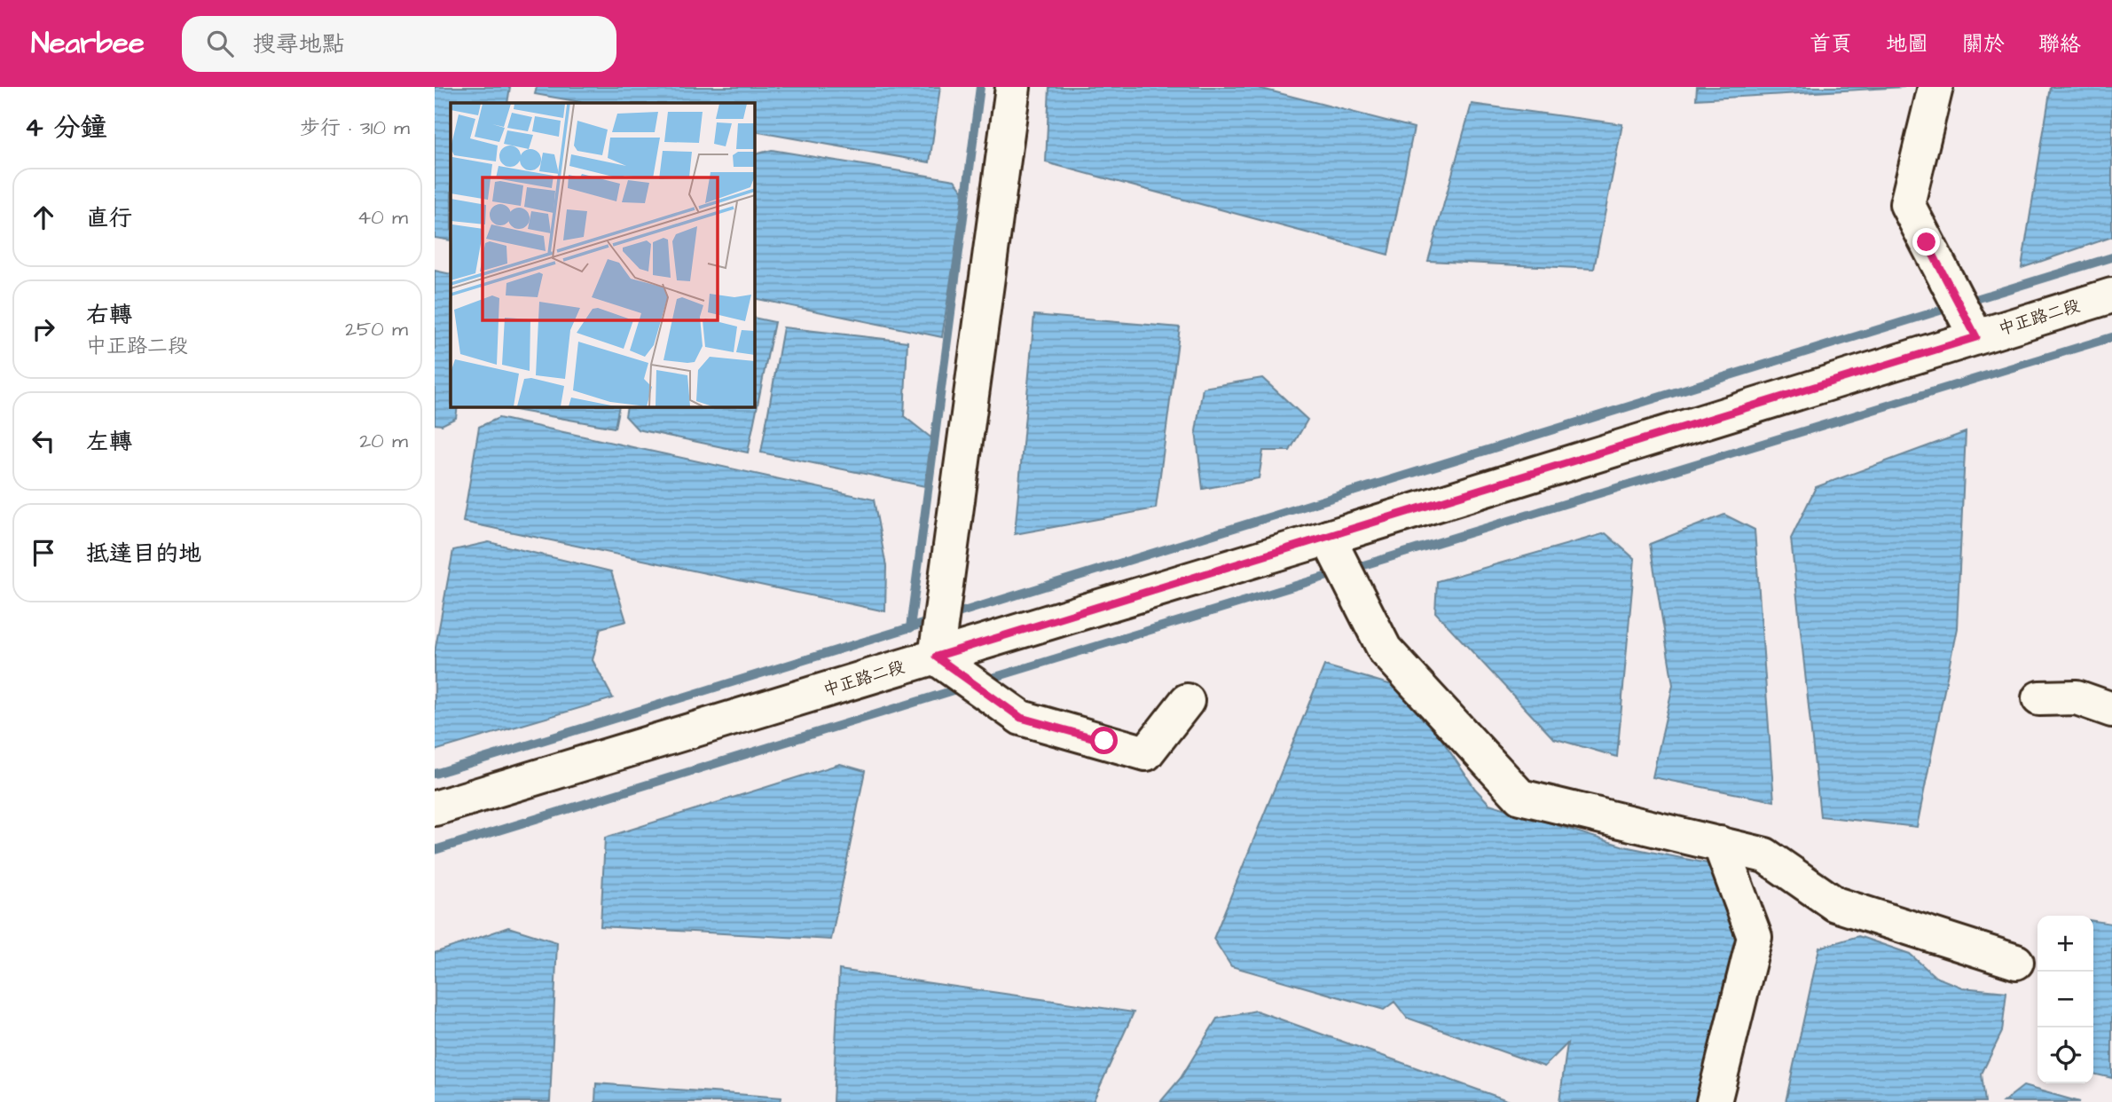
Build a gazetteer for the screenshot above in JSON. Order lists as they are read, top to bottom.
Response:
{
  "streets": {
    "main road": ["中正路二段"]
  },
  "page": {
    "header": "Nearbee",
    "search": "搜尋地點",
    "nav": [
      "首頁",
      "地圖",
      "關於",
      "聯絡"
    ],
    "heading": ["4 分鐘", "步行 · 310 m"],
    "list": [
      ["直行", "40 m"],
      ["右轉", "中正路二段", "250 m"],
      ["左轉", "20 m"],
      "抵達目的地"
    ],
    "map_buttons": ["+", "−"]
  }
}
